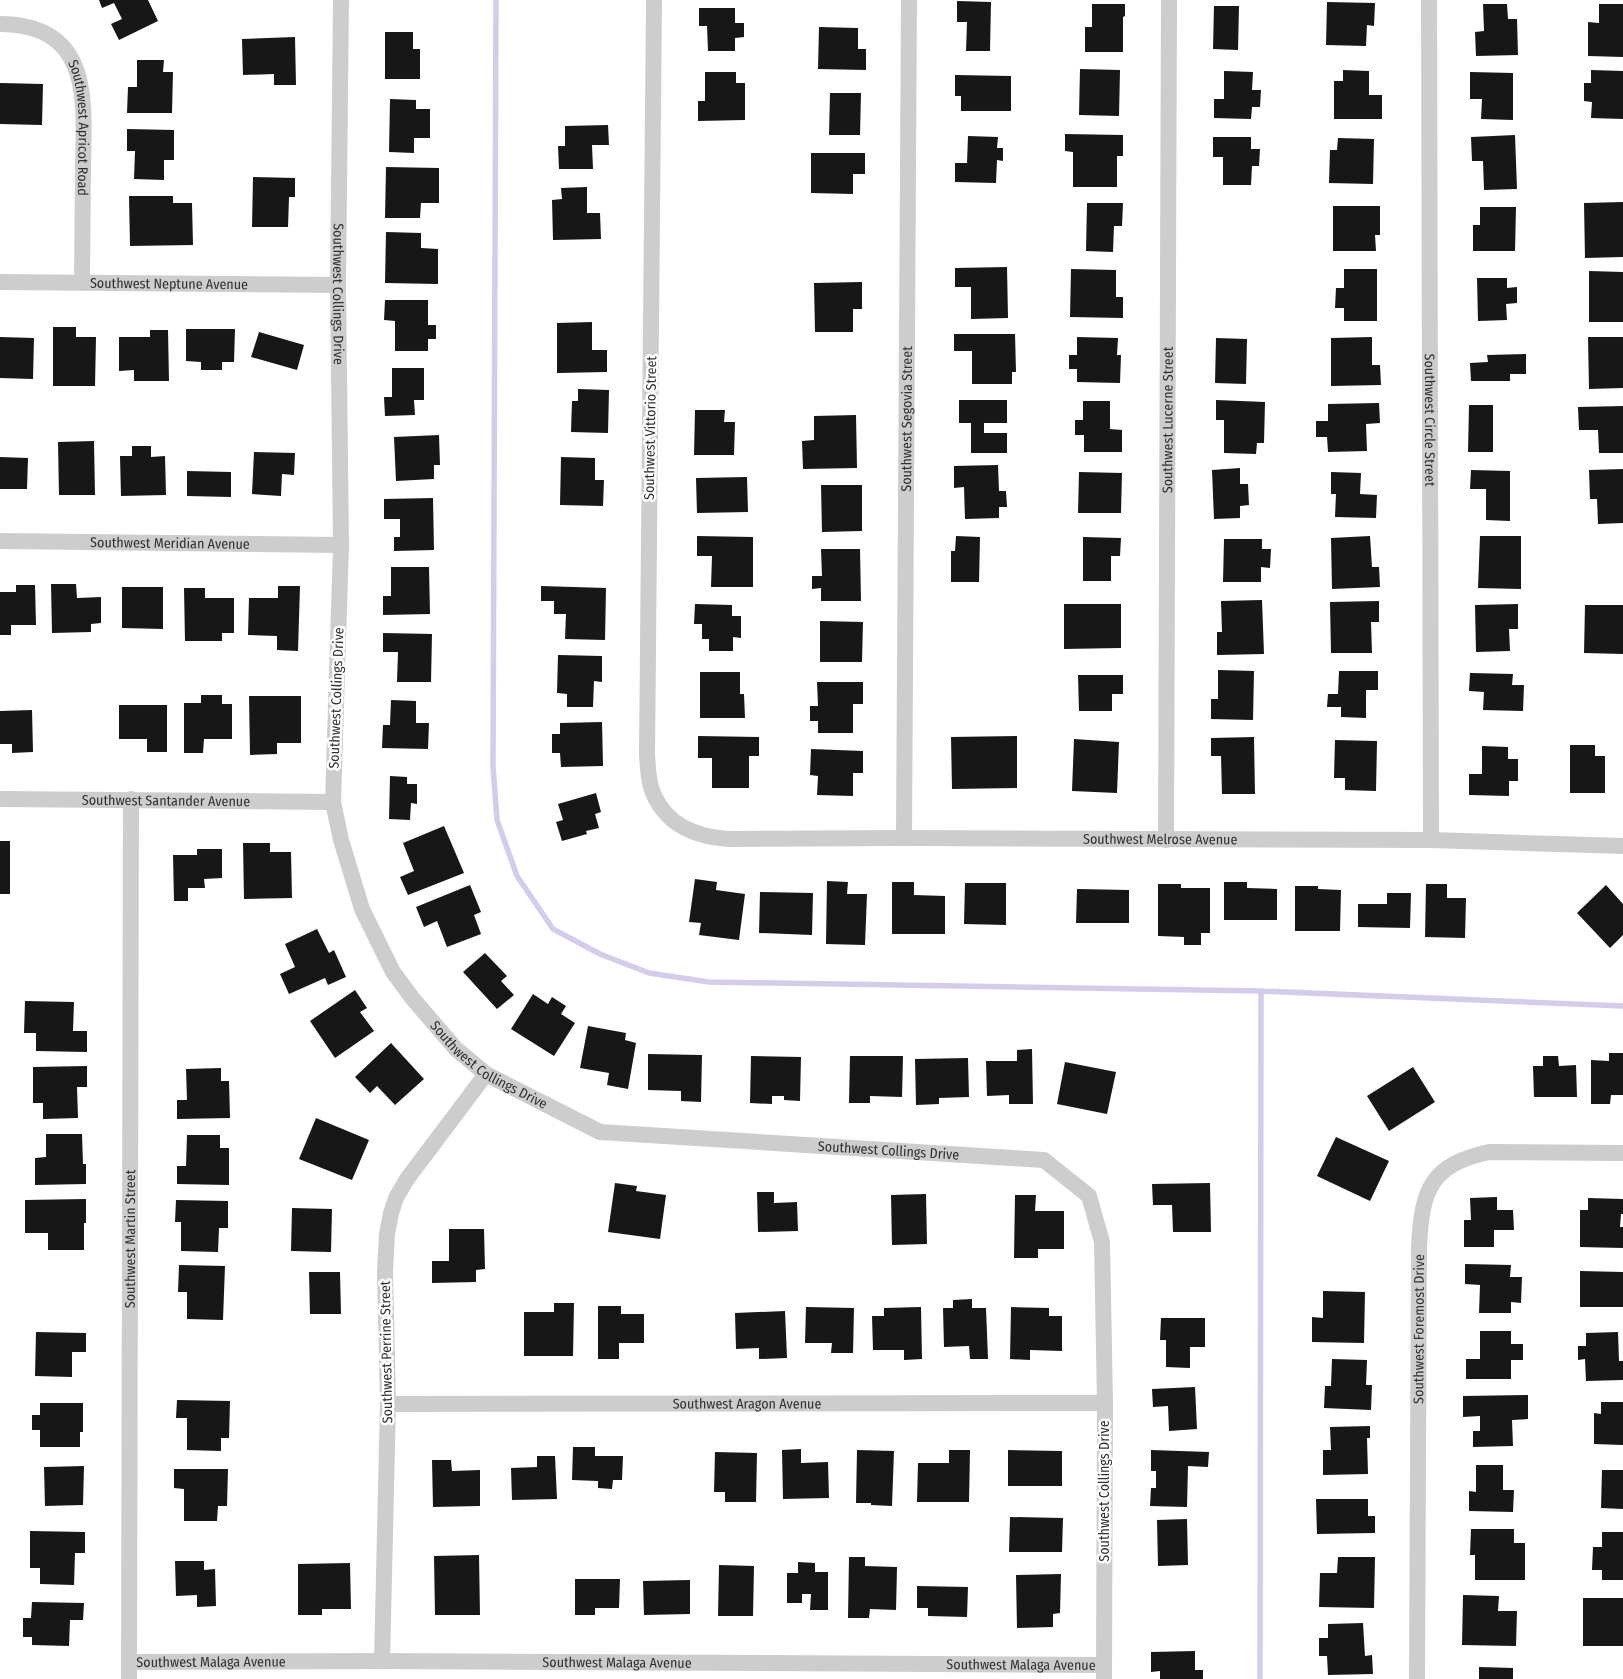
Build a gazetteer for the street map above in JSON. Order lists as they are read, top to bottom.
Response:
{
  "streets": {
    "street": [
      "Southwest Apricot Road",
      "Southwest Neptune Avenue",
      "Southwest Collings Drive",
      "Southwest Segovia Street",
      "Southwest Lucerne Street",
      "Southwest Circle Street",
      "Southwest Vittorio Street",
      "Southwest Meridian Avenue",
      "Southwest Santander Avenue",
      "Southwest Melrose Avenue",
      "Southwest Martin Street",
      "Southwest Foremost Drive",
      "Southwest Perrine Street",
      "Southwest Aragon Avenue",
      "Southwest Malaga Avenue"
    ]
  },
  "crossings": [
    ["Southwest Apricot Road", "Southwest Neptune Avenue"],
    ["Southwest Neptune Avenue", "Southwest Collings Drive"],
    ["Southwest Collings Drive", "Southwest Meridian Avenue"],
    ["Southwest Collings Drive", "Southwest Santander Avenue"],
    ["Southwest Collings Drive", "Southwest Perrine Street"],
    ["Southwest Collings Drive", "Southwest Aragon Avenue"],
    ["Southwest Collings Drive", "Southwest Malaga Avenue"],
    ["Southwest Segovia Street", "Southwest Melrose Avenue"],
    ["Southwest Lucerne Street", "Southwest Melrose Avenue"],
    ["Southwest Circle Street", "Southwest Melrose Avenue"],
    ["Southwest Vittorio Street", "Southwest Melrose Avenue"],
    ["Southwest Santander Avenue", "Southwest Martin Street"],
    ["Southwest Martin Street", "Southwest Malaga Avenue"],
    ["Southwest Perrine Street", "Southwest Aragon Avenue"],
    ["Southwest Perrine Street", "Southwest Malaga Avenue"]
  ]
}
